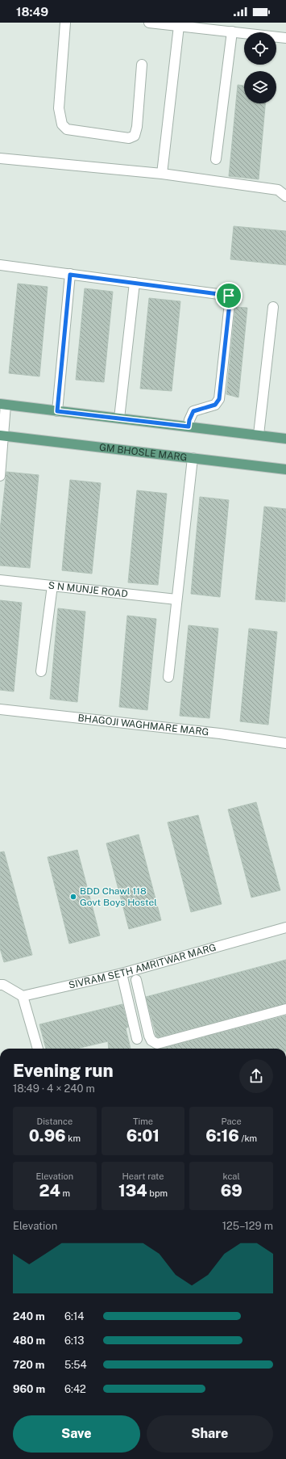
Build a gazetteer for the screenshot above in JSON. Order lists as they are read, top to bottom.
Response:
{
  "streets": {
    "main road": ["GM BHOSLE MARG"],
    "street": ["S N MUNJE ROAD", "BHAGOJI WAGHMARE MARG", "SIVRAM SETH AMRITWAR MARG"]
  },
  "places": ["BDD Chawl 118 Govt Boys Hostel"],
  "page": {
    "status": "18:49",
    "heading": ["Evening run", "18:49 · 4 × 240 m"],
    "stats": [
      ["Distance", "0.96 km"],
      ["Time", "6:01"],
      ["Pace", "6:16 /km"],
      ["Elevation", "24 m"],
      ["Heart rate", "134 bpm"],
      ["kcal", "69"]
    ],
    "chart": ["Elevation", "125–129 m"],
    "list": [
      {
        "name": "240 m",
        "note": "6:14"
      },
      {
        "name": "480 m",
        "note": "6:13"
      },
      {
        "name": "720 m",
        "note": "5:54"
      },
      {
        "name": "960 m",
        "note": "6:42"
      }
    ],
    "buttons": ["Save", "Share"]
  }
}
